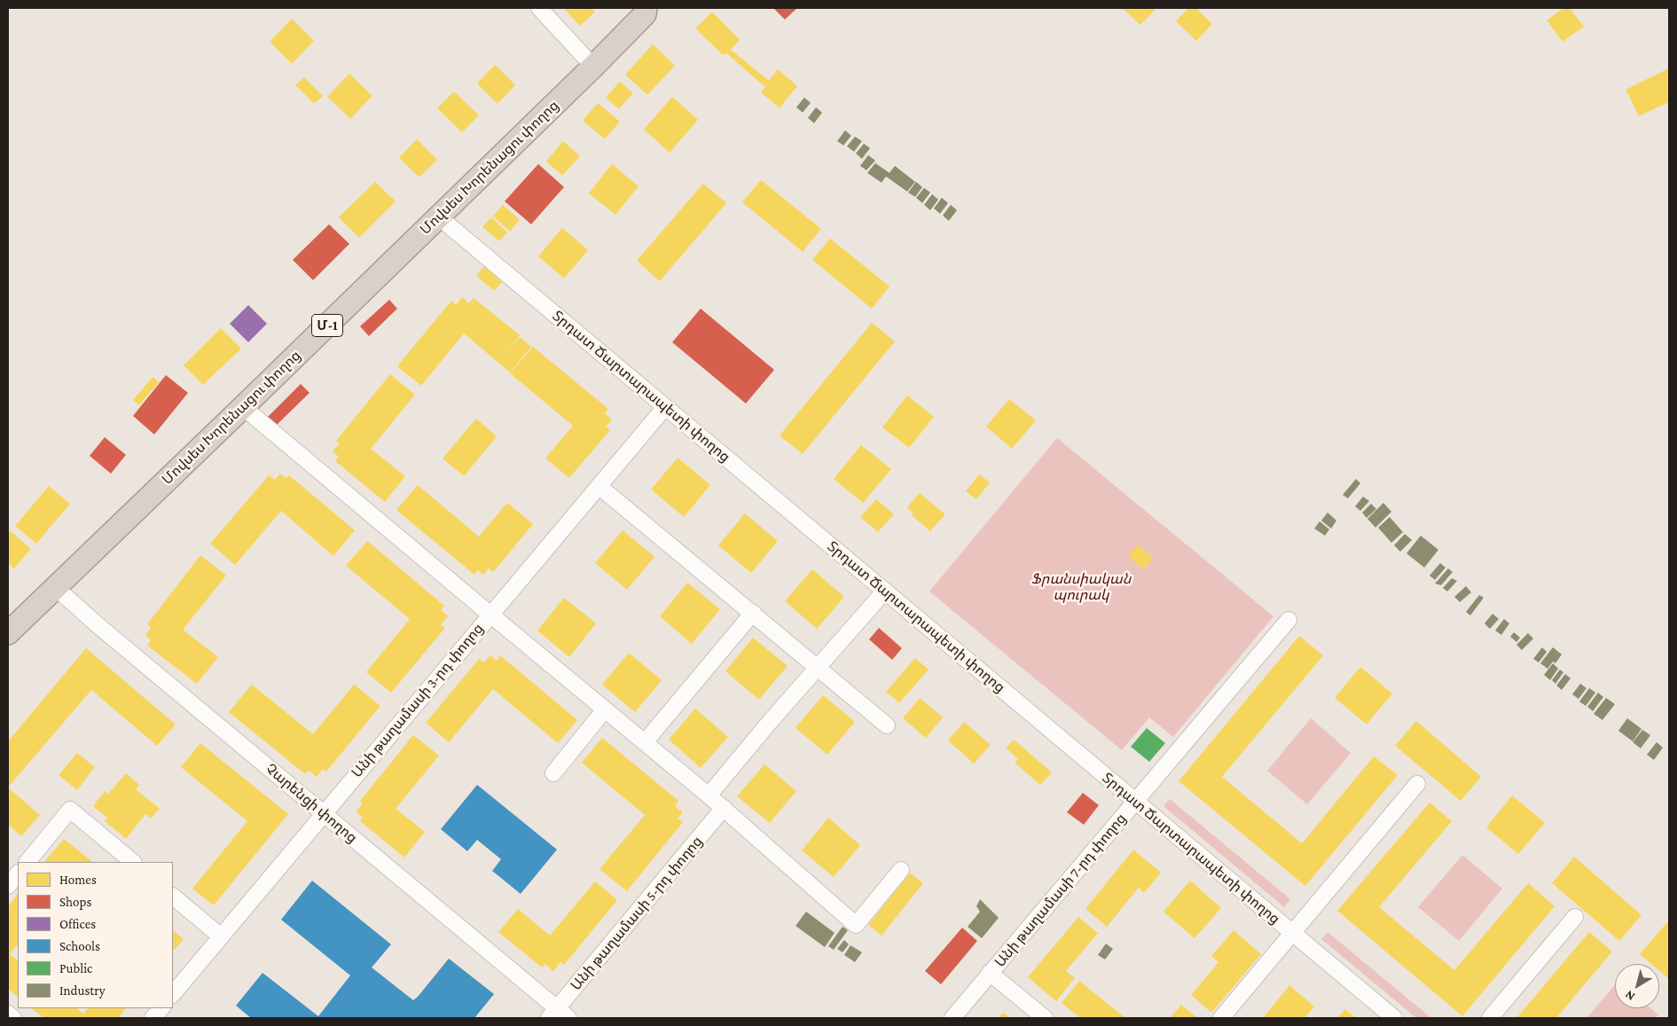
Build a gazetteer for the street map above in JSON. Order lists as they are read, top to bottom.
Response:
{
  "streets": {
    "highway": ["Մովսես Խորենացու փողոց", "Մ-1"],
    "street": [
      "Տրդատ Ճարտարապետի փողոց",
      "Անի թաղամասի 3-րդ փողոց",
      "Չարենցի փողոց",
      "Անի թաղամասի 7-րդ փողոց",
      "Անի թաղամասի 5-րդ փողոց"
    ]
  },
  "crossings": [
    ["Մովսես Խորենացու փողոց", "Տրդատ Ճարտարապետի փողոց"],
    ["Մովսես Խորենացու փողոց", "Չարենցի փողոց"],
    ["Տրդատ Ճարտարապետի փողոց", "Անի թաղամասի 3-րդ փողոց"],
    ["Տրդատ Ճարտարապետի փողոց", "Անի թաղամասի 7-րդ փողոց"],
    ["Անի թաղամասի 3-րդ փողոց", "Չարենցի փողոց"],
    ["Չարենցի փողոց", "Անի թաղամասի 5-րդ փողոց"]
  ],
  "parks": ["Ֆրանսիական պուրակ"],
  "legend": [
    "Homes",
    "Shops",
    "Offices",
    "Schools",
    "Public",
    "Industry"
  ],
  "north": "bottom left"
}
